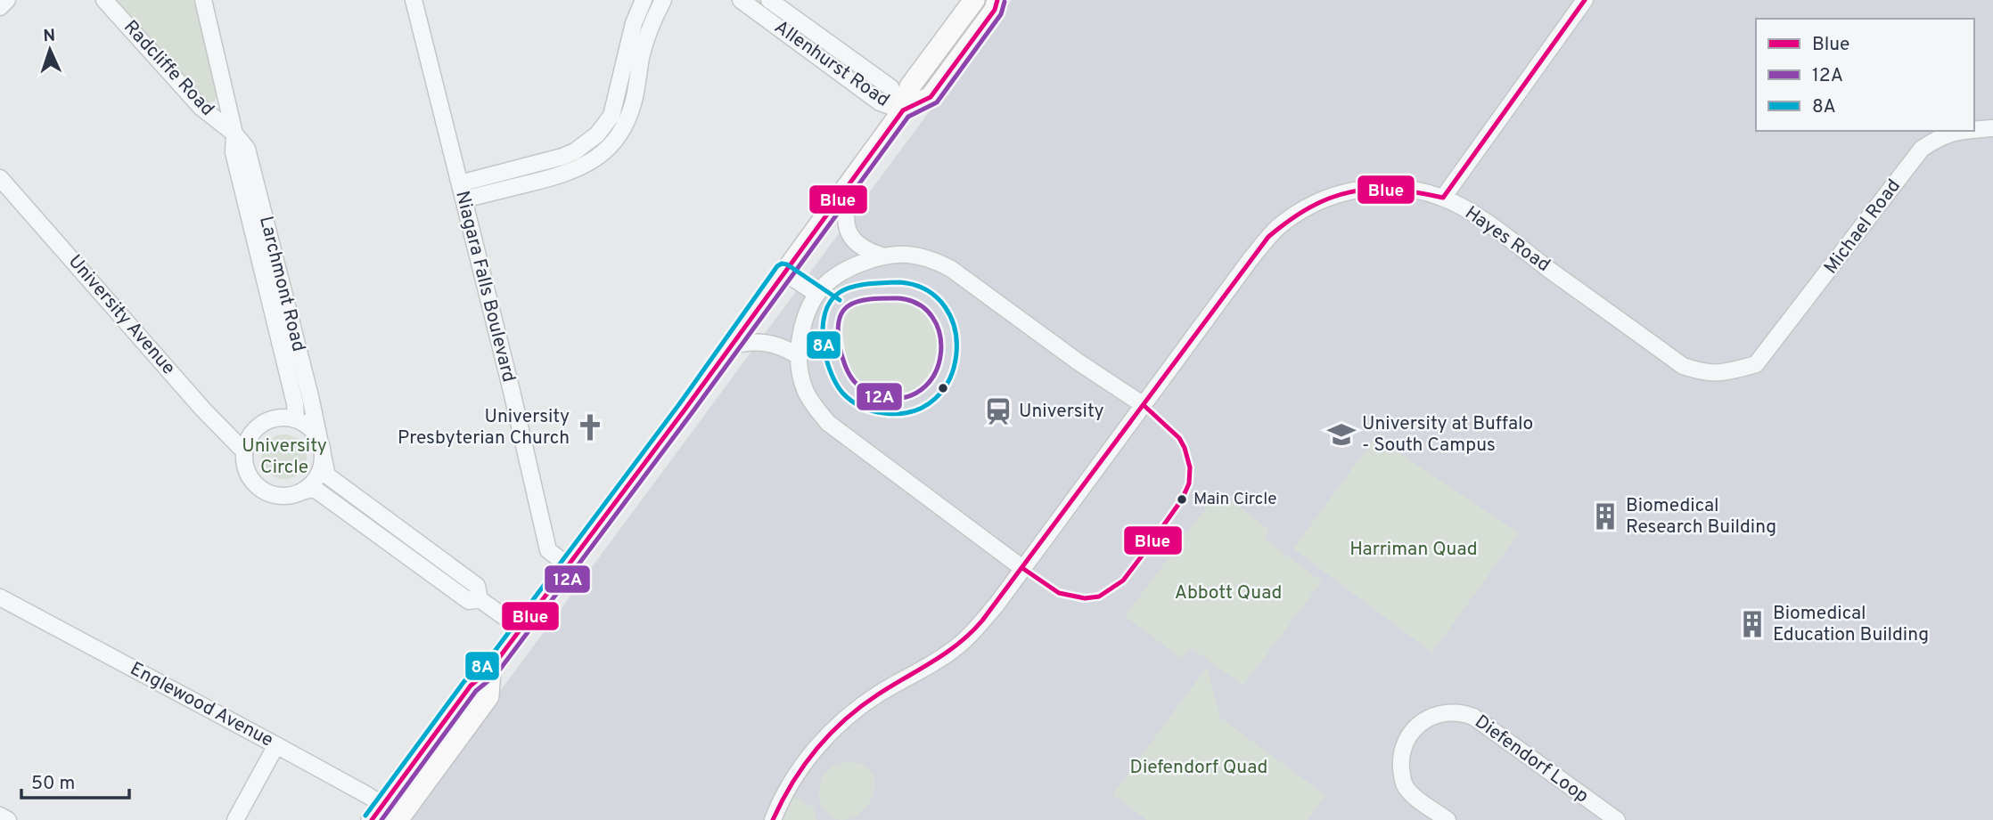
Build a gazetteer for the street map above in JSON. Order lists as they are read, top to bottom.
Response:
{
  "streets": {
    "street": [
      "Allenhurst Road",
      "Radcliffe Road",
      "Michael Road",
      "Hayes Road",
      "Larchmont Road",
      "Niagara Falls Boulevard",
      "University Avenue",
      "Englewood Avenue",
      "Diefendorf Loop"
    ]
  },
  "crossings": [
    ["Radcliffe Road", "Larchmont Road"],
    ["Michael Road", "Hayes Road"],
    ["Larchmont Road", "University Avenue"]
  ],
  "parks": [
    "University Circle",
    "Harriman Quad",
    "Abbott Quad",
    "Diefendorf Quad"
  ],
  "places": {
    "station": ["University"],
    "church": ["University Presbyterian Church"],
    "school or university": ["University at Buffalo - South Campus"],
    "other": ["Main Circle"],
    "building": ["Biomedical Research Building", "Biomedical Education Building"]
  },
  "lines": ["transit line Blue", "transit line 12A", "transit line 8A"],
  "legend": ["Blue", "12A", "8A"],
  "scale_bar": "50 m",
  "north": "top"
}
